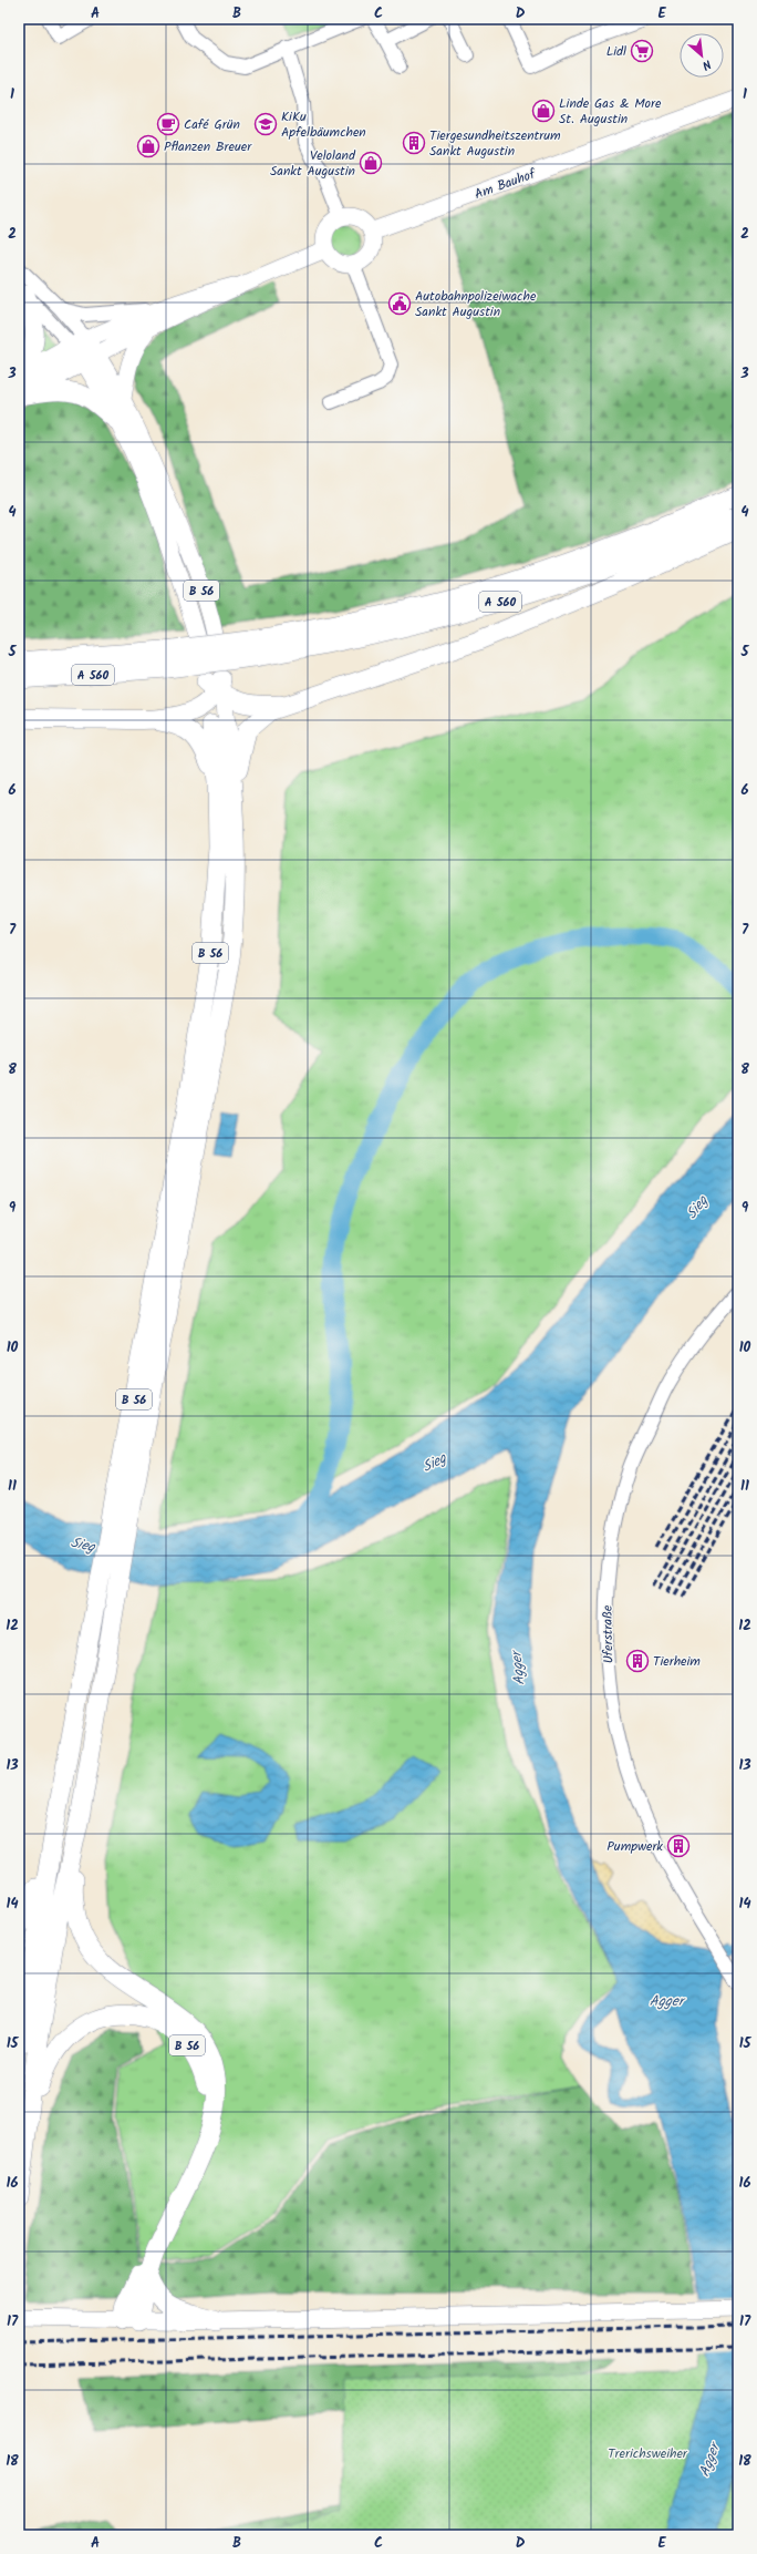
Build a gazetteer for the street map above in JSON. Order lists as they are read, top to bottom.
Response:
{
  "streets": {
    "highway": ["B 56", "A 560"],
    "main road": ["Am Bauhof"],
    "street": ["Uferstraße"]
  },
  "water": ["Sieg", "Agger"],
  "parks": ["Trerichsweiher"],
  "places": {
    "supermarket": ["Lidl"],
    "shop": ["Linde Gas & More St. Augustin", "Pflanzen Breuer", "Veloland Sankt Augustin"],
    "cafe": ["Café Grün"],
    "school or university": ["KiKu Apfelbäumchen"],
    "building": ["Tiergesundheitszentrum Sankt Augustin", "Tierheim", "Pumpwerk"],
    "public building": ["Autobahnpolizeiwache Sankt Augustin"]
  },
  "north": "bottom right",
  "grid": {
    "columns": [
      "A",
      "B",
      "C",
      "D",
      "E"
    ],
    "rows": [
      "1",
      "2",
      "3",
      "4",
      "5",
      "6",
      "7",
      "8",
      "9",
      "10",
      "11",
      "12",
      "13",
      "14",
      "15",
      "16",
      "17",
      "18"
    ]
  }
}
